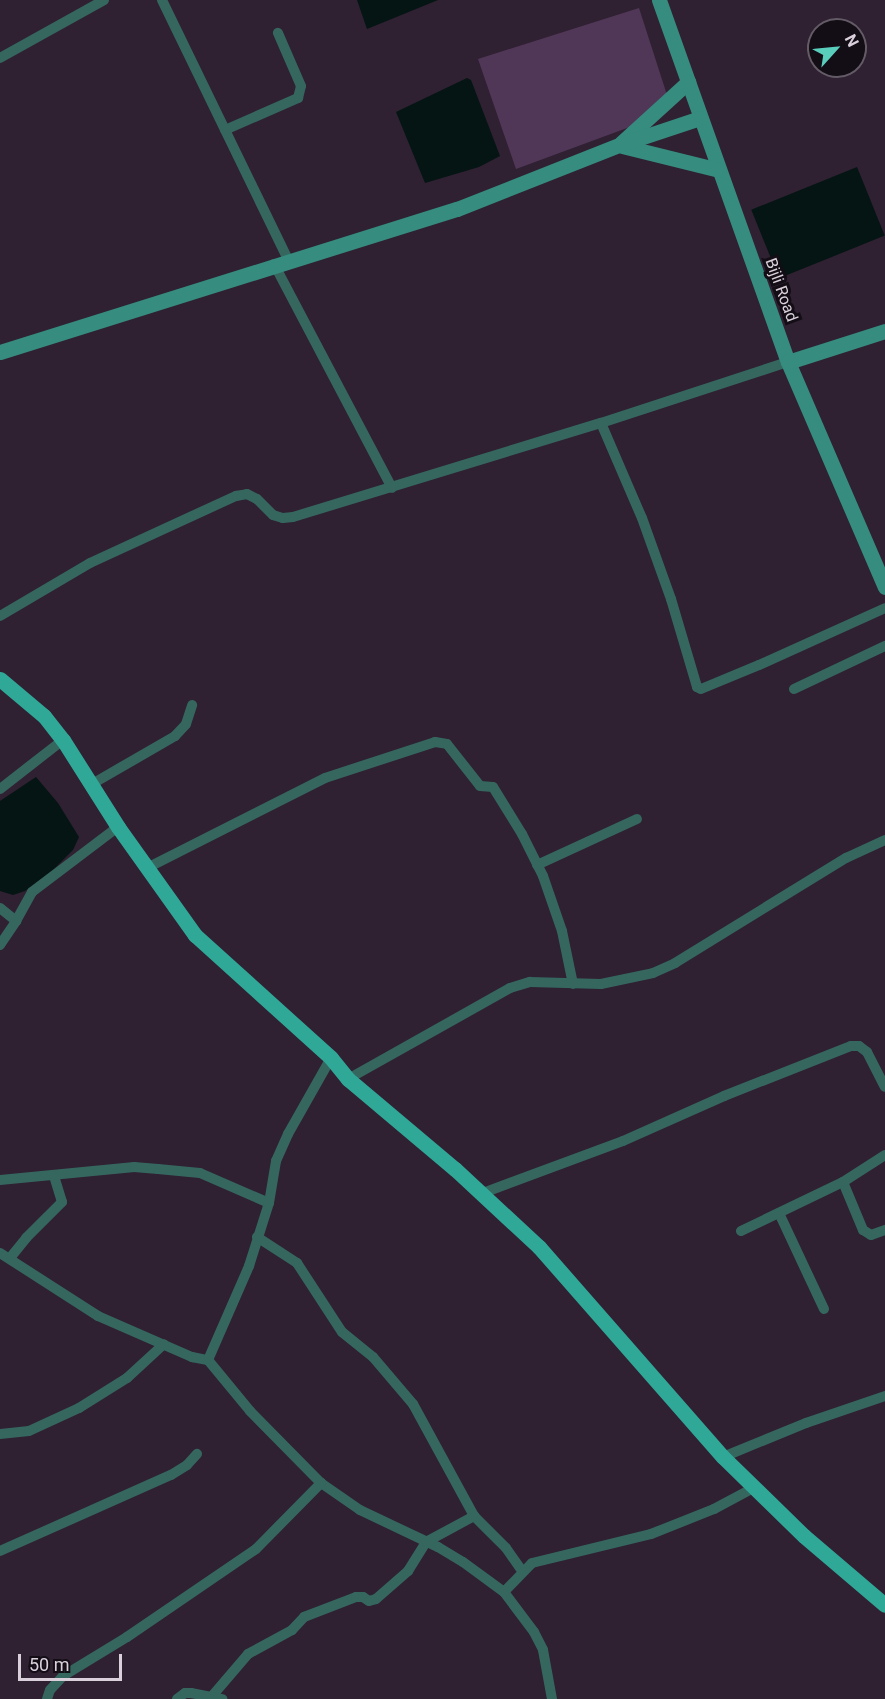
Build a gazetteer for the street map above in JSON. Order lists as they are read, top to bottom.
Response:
{
  "streets": {
    "street": ["Bijli Road"]
  },
  "scale_bar": "50 m",
  "north": "top right"
}
